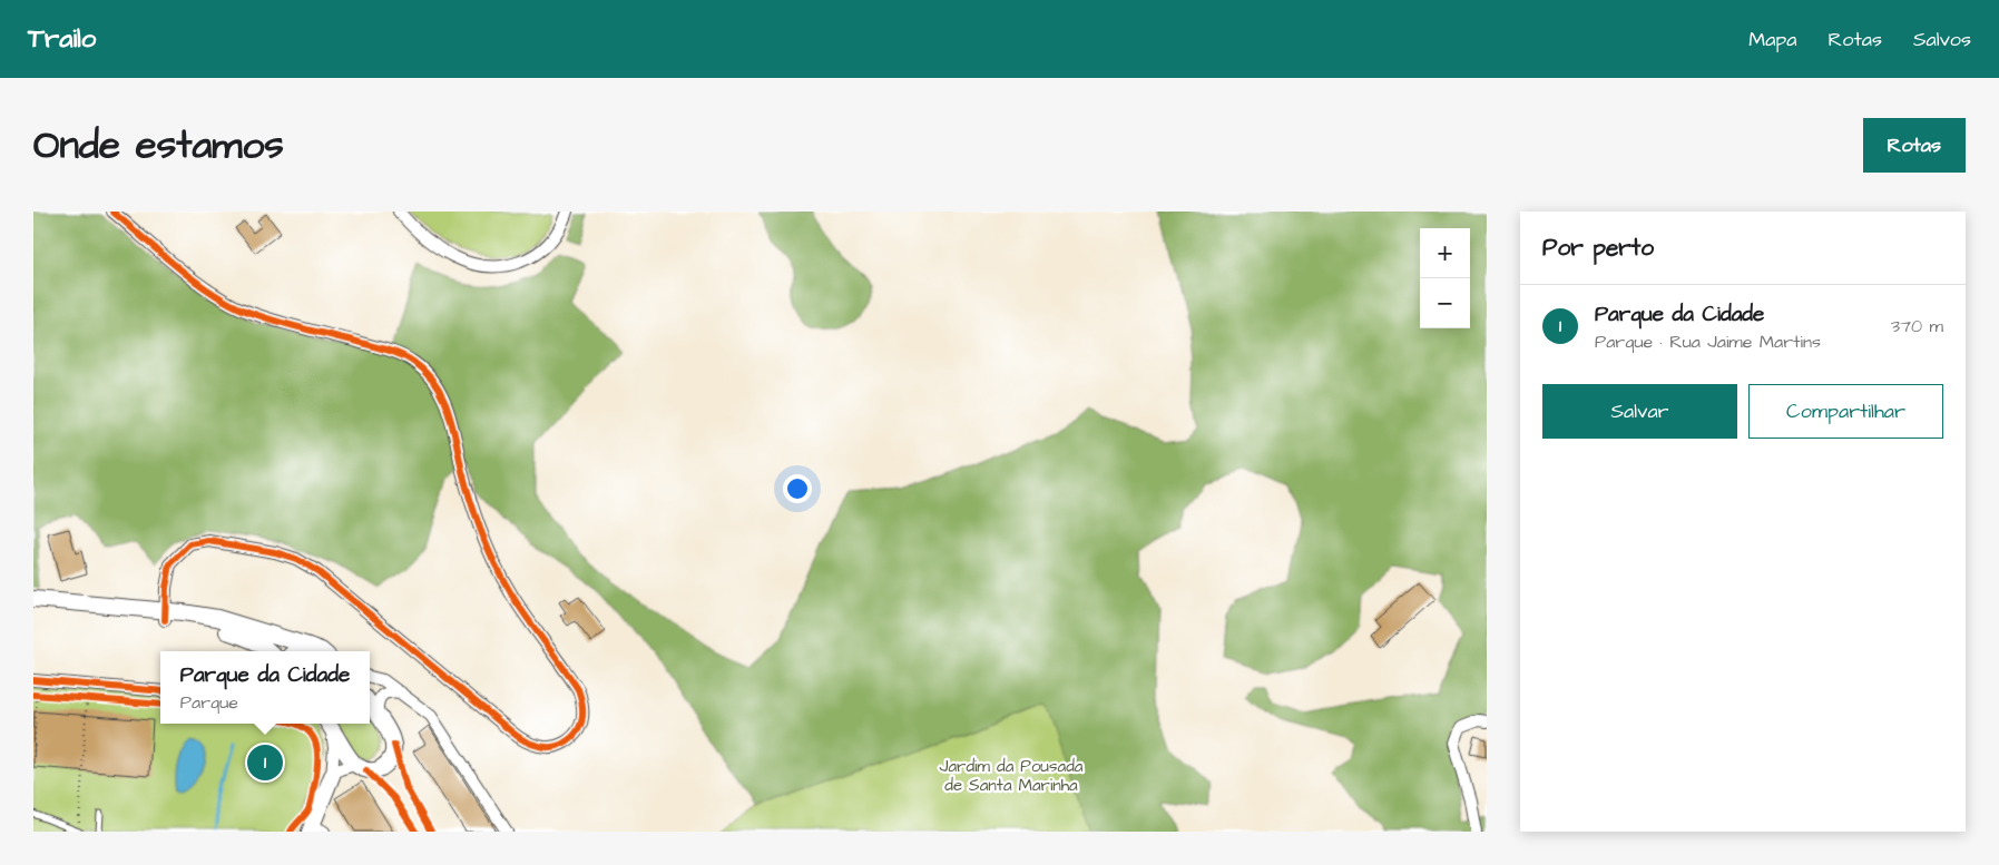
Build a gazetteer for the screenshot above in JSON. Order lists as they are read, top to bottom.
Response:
{
  "parks": ["Jardim da Pousada de Santa Marinha"],
  "page": {
    "header": "Trailo",
    "nav": ["Mapa", "Rotas", "Salvos"],
    "title": "Onde estamos",
    "buttons": [
      "Rotas",
      ["Salvar", "Compartilhar"]
    ],
    "heading": "Por perto",
    "map_buttons": ["+", "−"],
    "list": [
      {
        "mark": "1",
        "name": "Parque da Cidade",
        "note": "Parque · Rua Jaime Martins",
        "value": "370 m"
      }
    ],
    "popup": ["Parque da Cidade", "Parque"],
    "pins": "1"
  }
}
